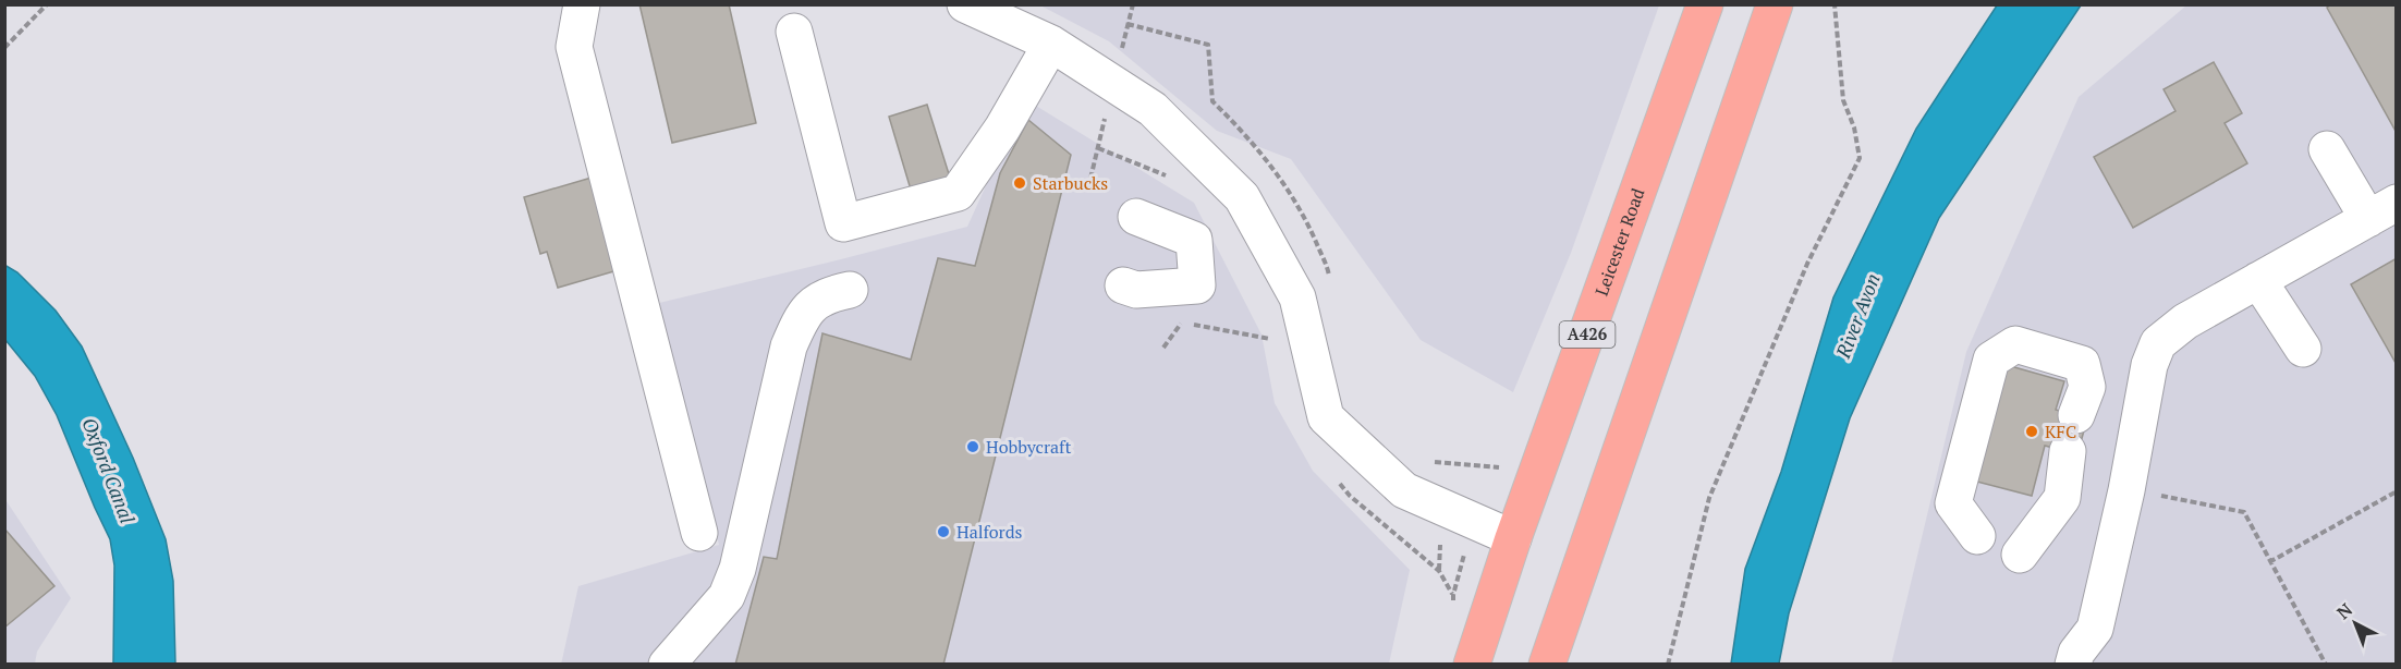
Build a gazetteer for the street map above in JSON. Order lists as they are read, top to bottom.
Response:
{
  "streets": {
    "highway": ["Leicester Road", "A426"]
  },
  "water": ["River Avon", "Oxford Canal"],
  "places": [
    "Starbucks",
    "KFC",
    "Hobbycraft",
    "Halfords"
  ],
  "north": "top left"
}
